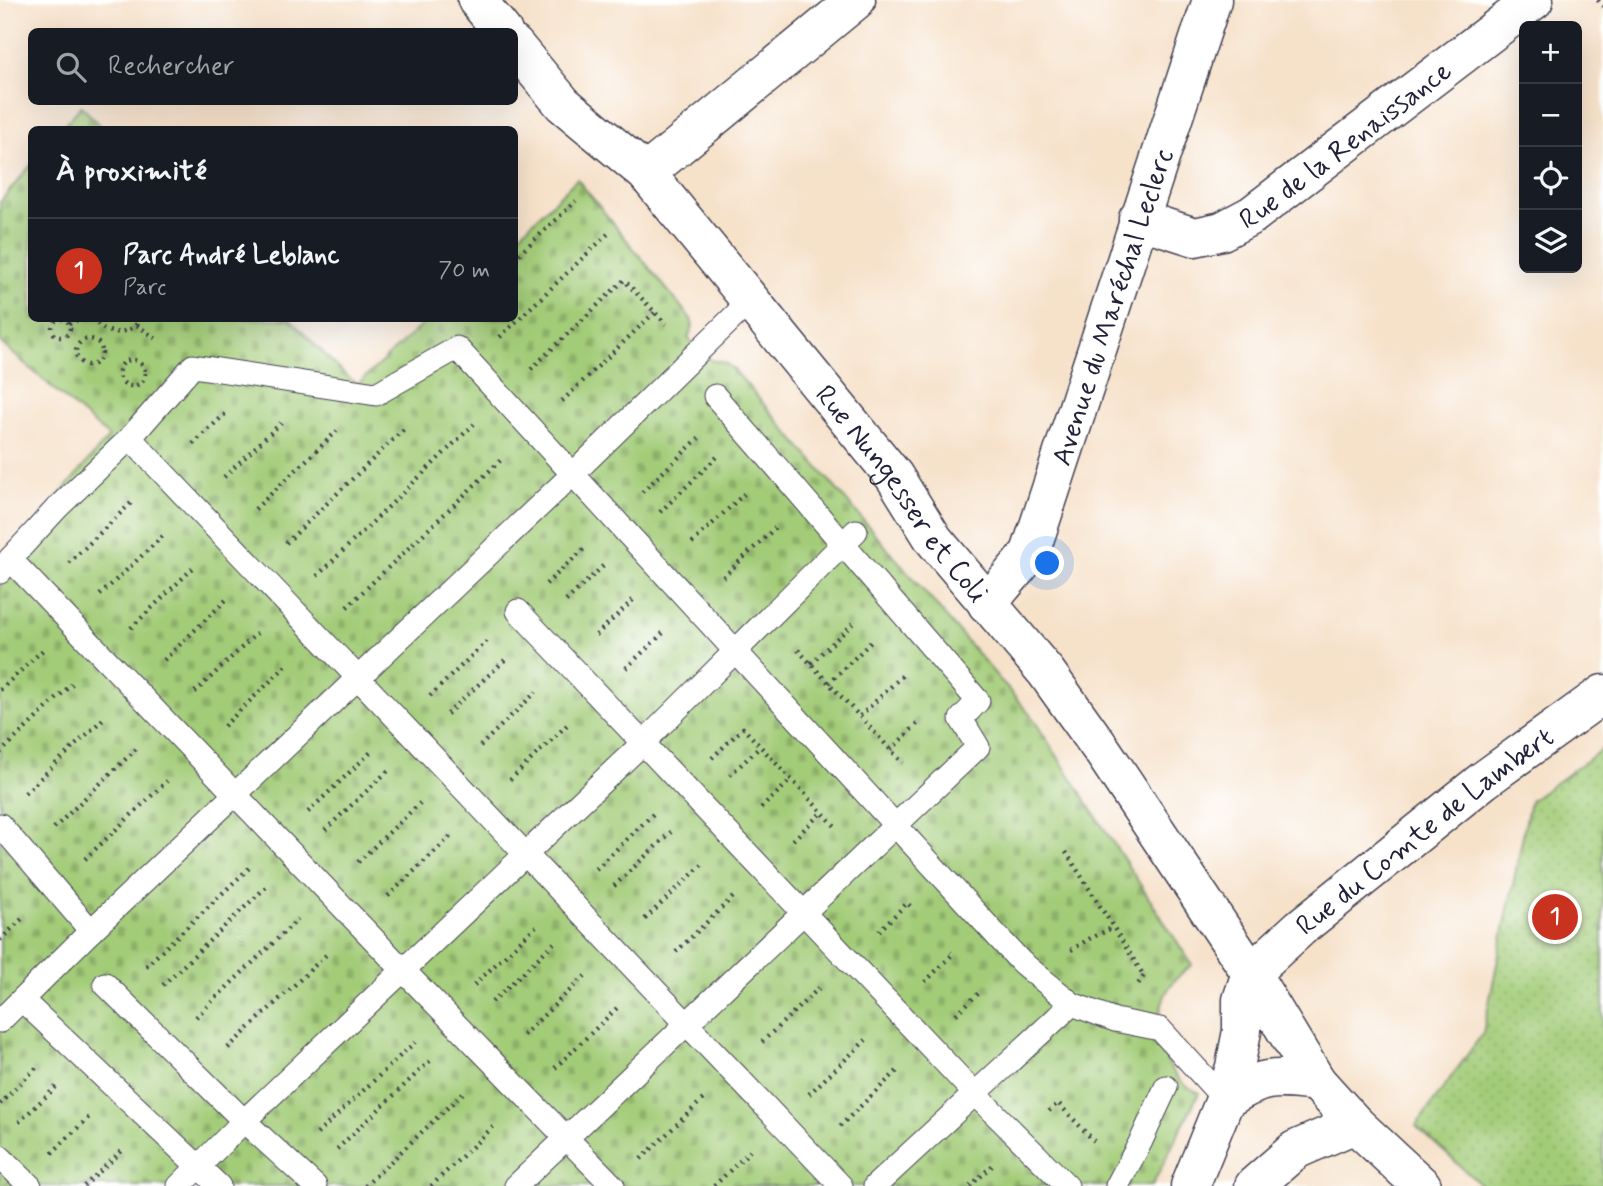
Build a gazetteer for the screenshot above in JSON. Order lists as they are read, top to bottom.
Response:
{
  "streets": {
    "street": [
      "Rue de la Renaissance",
      "Avenue du Maréchal Leclerc",
      "Rue Nungesser et Coli",
      "Rue du Comte de Lambert"
    ]
  },
  "crossings": [
    ["Rue de la Renaissance", "Avenue du Maréchal Leclerc"],
    ["Avenue du Maréchal Leclerc", "Rue Nungesser et Coli"],
    ["Rue Nungesser et Coli", "Rue du Comte de Lambert"]
  ],
  "page": {
    "map_buttons": ["+", "−"],
    "search": "Rechercher",
    "heading": "À proximité",
    "list": [
      {
        "mark": "1",
        "name": "Parc André Leblanc",
        "note": "Parc",
        "value": "70 m"
      }
    ],
    "pins": "1"
  }
}
